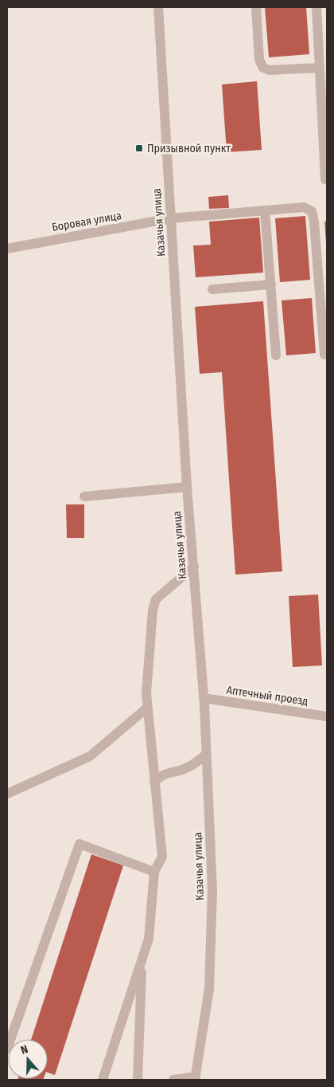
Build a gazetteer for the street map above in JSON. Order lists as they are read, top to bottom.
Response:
{
  "streets": {
    "street": ["Боровая улица", "Казачья улица", "Аптечный проезд"]
  },
  "crossings": [
    ["Боровая улица", "Казачья улица"],
    ["Казачья улица", "Аптечный проезд"]
  ],
  "places": {
    "transit": ["Призывной пункт"]
  },
  "north": "top"
}
